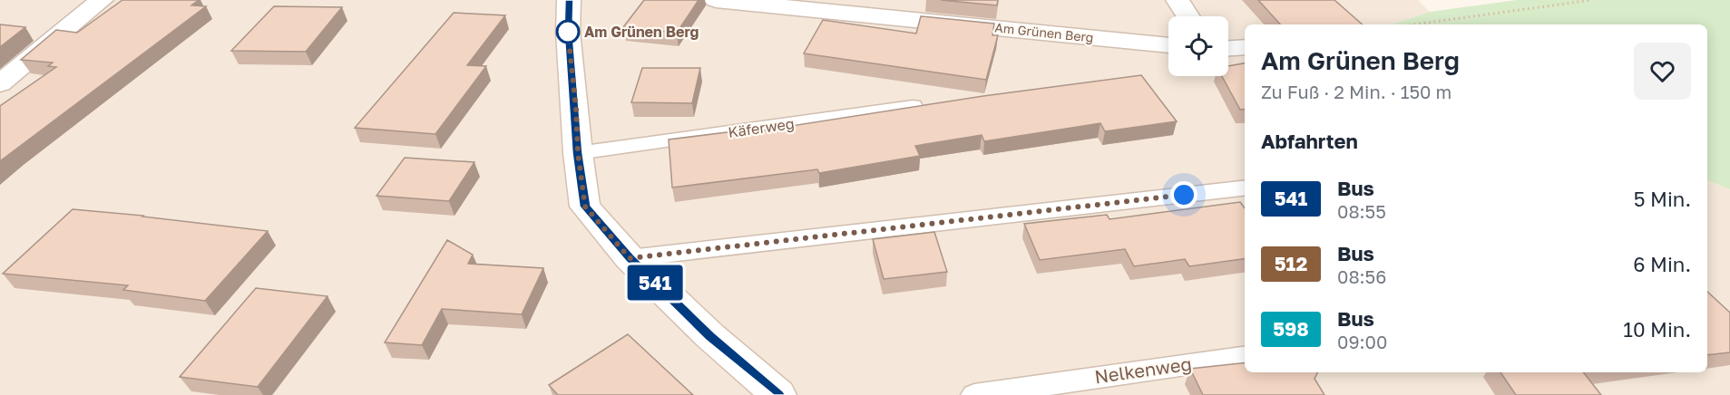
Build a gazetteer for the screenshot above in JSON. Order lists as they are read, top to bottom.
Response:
{
  "streets": {
    "street": ["Am Grünen Berg"],
    "lane": ["Käferweg", "Nelkenweg"]
  },
  "places": ["Am Grünen Berg"],
  "lines": ["bus line 541"],
  "page": {
    "on_map": "541",
    "heading": [
      ["Am Grünen Berg", "Zu Fuß · 2 Min. · 150 m"],
      "Abfahrten"
    ],
    "list": [
      {
        "mark": "541",
        "name": "Bus",
        "note": "08:55",
        "value": "5 Min."
      },
      {
        "mark": "512",
        "name": "Bus",
        "note": "08:56",
        "value": "6 Min."
      },
      {
        "mark": "598",
        "name": "Bus",
        "note": "09:00",
        "value": "10 Min."
      }
    ]
  }
}
